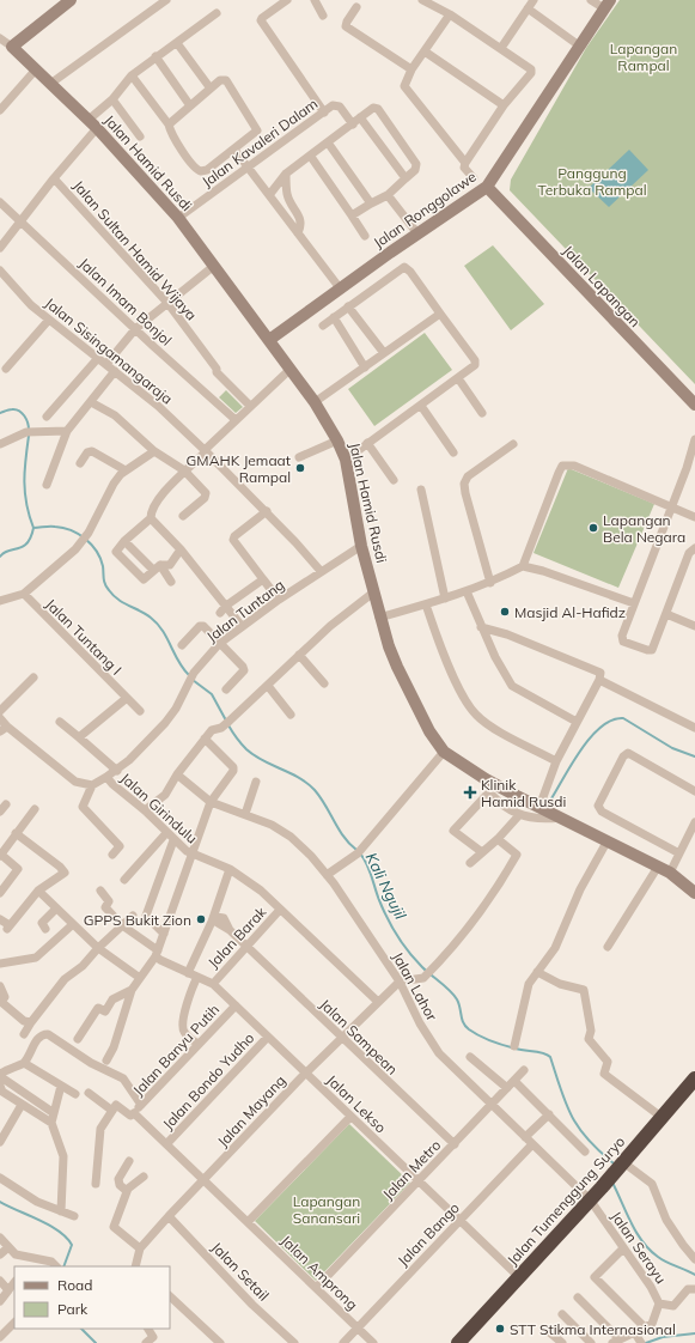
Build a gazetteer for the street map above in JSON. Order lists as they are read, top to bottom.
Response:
{
  "streets": {
    "highway": ["Jalan Tumenggung Suryo"],
    "street": [
      "Jalan Kavaleri Dalam",
      "Jalan Hamid Rusdi",
      "Jalan Ronggolawe",
      "Jalan Sultan Hamid Wijaya",
      "Jalan Lapangan",
      "Jalan Imam Bonjol",
      "Jalan Sisingamangaraja",
      "Jalan Tuntang",
      "Jalan Tuntang I",
      "Jalan Girindulu",
      "Jalan Barak",
      "Jalan Lahor",
      "Jalan Sampean",
      "Jalan Banyu Putih",
      "Jalan Bondo Yudho",
      "Jalan Lekso",
      "Jalan Mayang",
      "Jalan Metro",
      "Jalan Bango",
      "Jalan Serayu",
      "Jalan Setail",
      "Jalan Amprong"
    ]
  },
  "crossings": [
    ["Jalan Kavaleri Dalam", "Jalan Hamid Rusdi"],
    ["Jalan Hamid Rusdi", "Jalan Ronggolawe"],
    ["Jalan Hamid Rusdi", "Jalan Tuntang"],
    ["Jalan Ronggolawe", "Jalan Lapangan"],
    ["Jalan Sisingamangaraja", "Jalan Tuntang"],
    ["Jalan Tuntang", "Jalan Girindulu"],
    ["Jalan Girindulu", "Jalan Barak"],
    ["Jalan Girindulu", "Jalan Mayang"],
    ["Jalan Barak", "Jalan Sampean"],
    ["Jalan Barak", "Jalan Lekso"],
    ["Jalan Lahor", "Jalan Mayang"],
    ["Jalan Lahor", "Jalan Metro"],
    ["Jalan Lahor", "Jalan Tumenggung Suryo"],
    ["Jalan Lahor", "Jalan Bango"],
    ["Jalan Lahor", "Jalan Serayu"],
    ["Jalan Sampean", "Jalan Mayang"],
    ["Jalan Sampean", "Jalan Metro"],
    ["Jalan Banyu Putih", "Jalan Lekso"],
    ["Jalan Banyu Putih", "Jalan Amprong"],
    ["Jalan Bondo Yudho", "Jalan Lekso"],
    ["Jalan Bondo Yudho", "Jalan Amprong"],
    ["Jalan Lekso", "Jalan Mayang"],
    ["Jalan Lekso", "Jalan Metro"],
    ["Jalan Lekso", "Jalan Tumenggung Suryo"],
    ["Jalan Lekso", "Jalan Bango"],
    ["Jalan Mayang", "Jalan Setail"],
    ["Jalan Mayang", "Jalan Amprong"],
    ["Jalan Metro", "Jalan Amprong"],
    ["Jalan Tumenggung Suryo", "Jalan Serayu"],
    ["Jalan Bango", "Jalan Amprong"]
  ],
  "water": ["Kali Ngujil"],
  "parks": ["Lapangan Rampal", "Panggung Terbuka Rampal", "Lapangan Sanansari"],
  "places": {
    "other": [
      "GMAHK Jemaat Rampal",
      "Lapangan Bela Negara",
      "Masjid Al-Hafidz",
      "GPPS Bukit Zion",
      "STT Stikma Internasional"
    ],
    "health": ["Klinik Hamid Rusdi"]
  },
  "legend": ["Road", "Park"]
}
